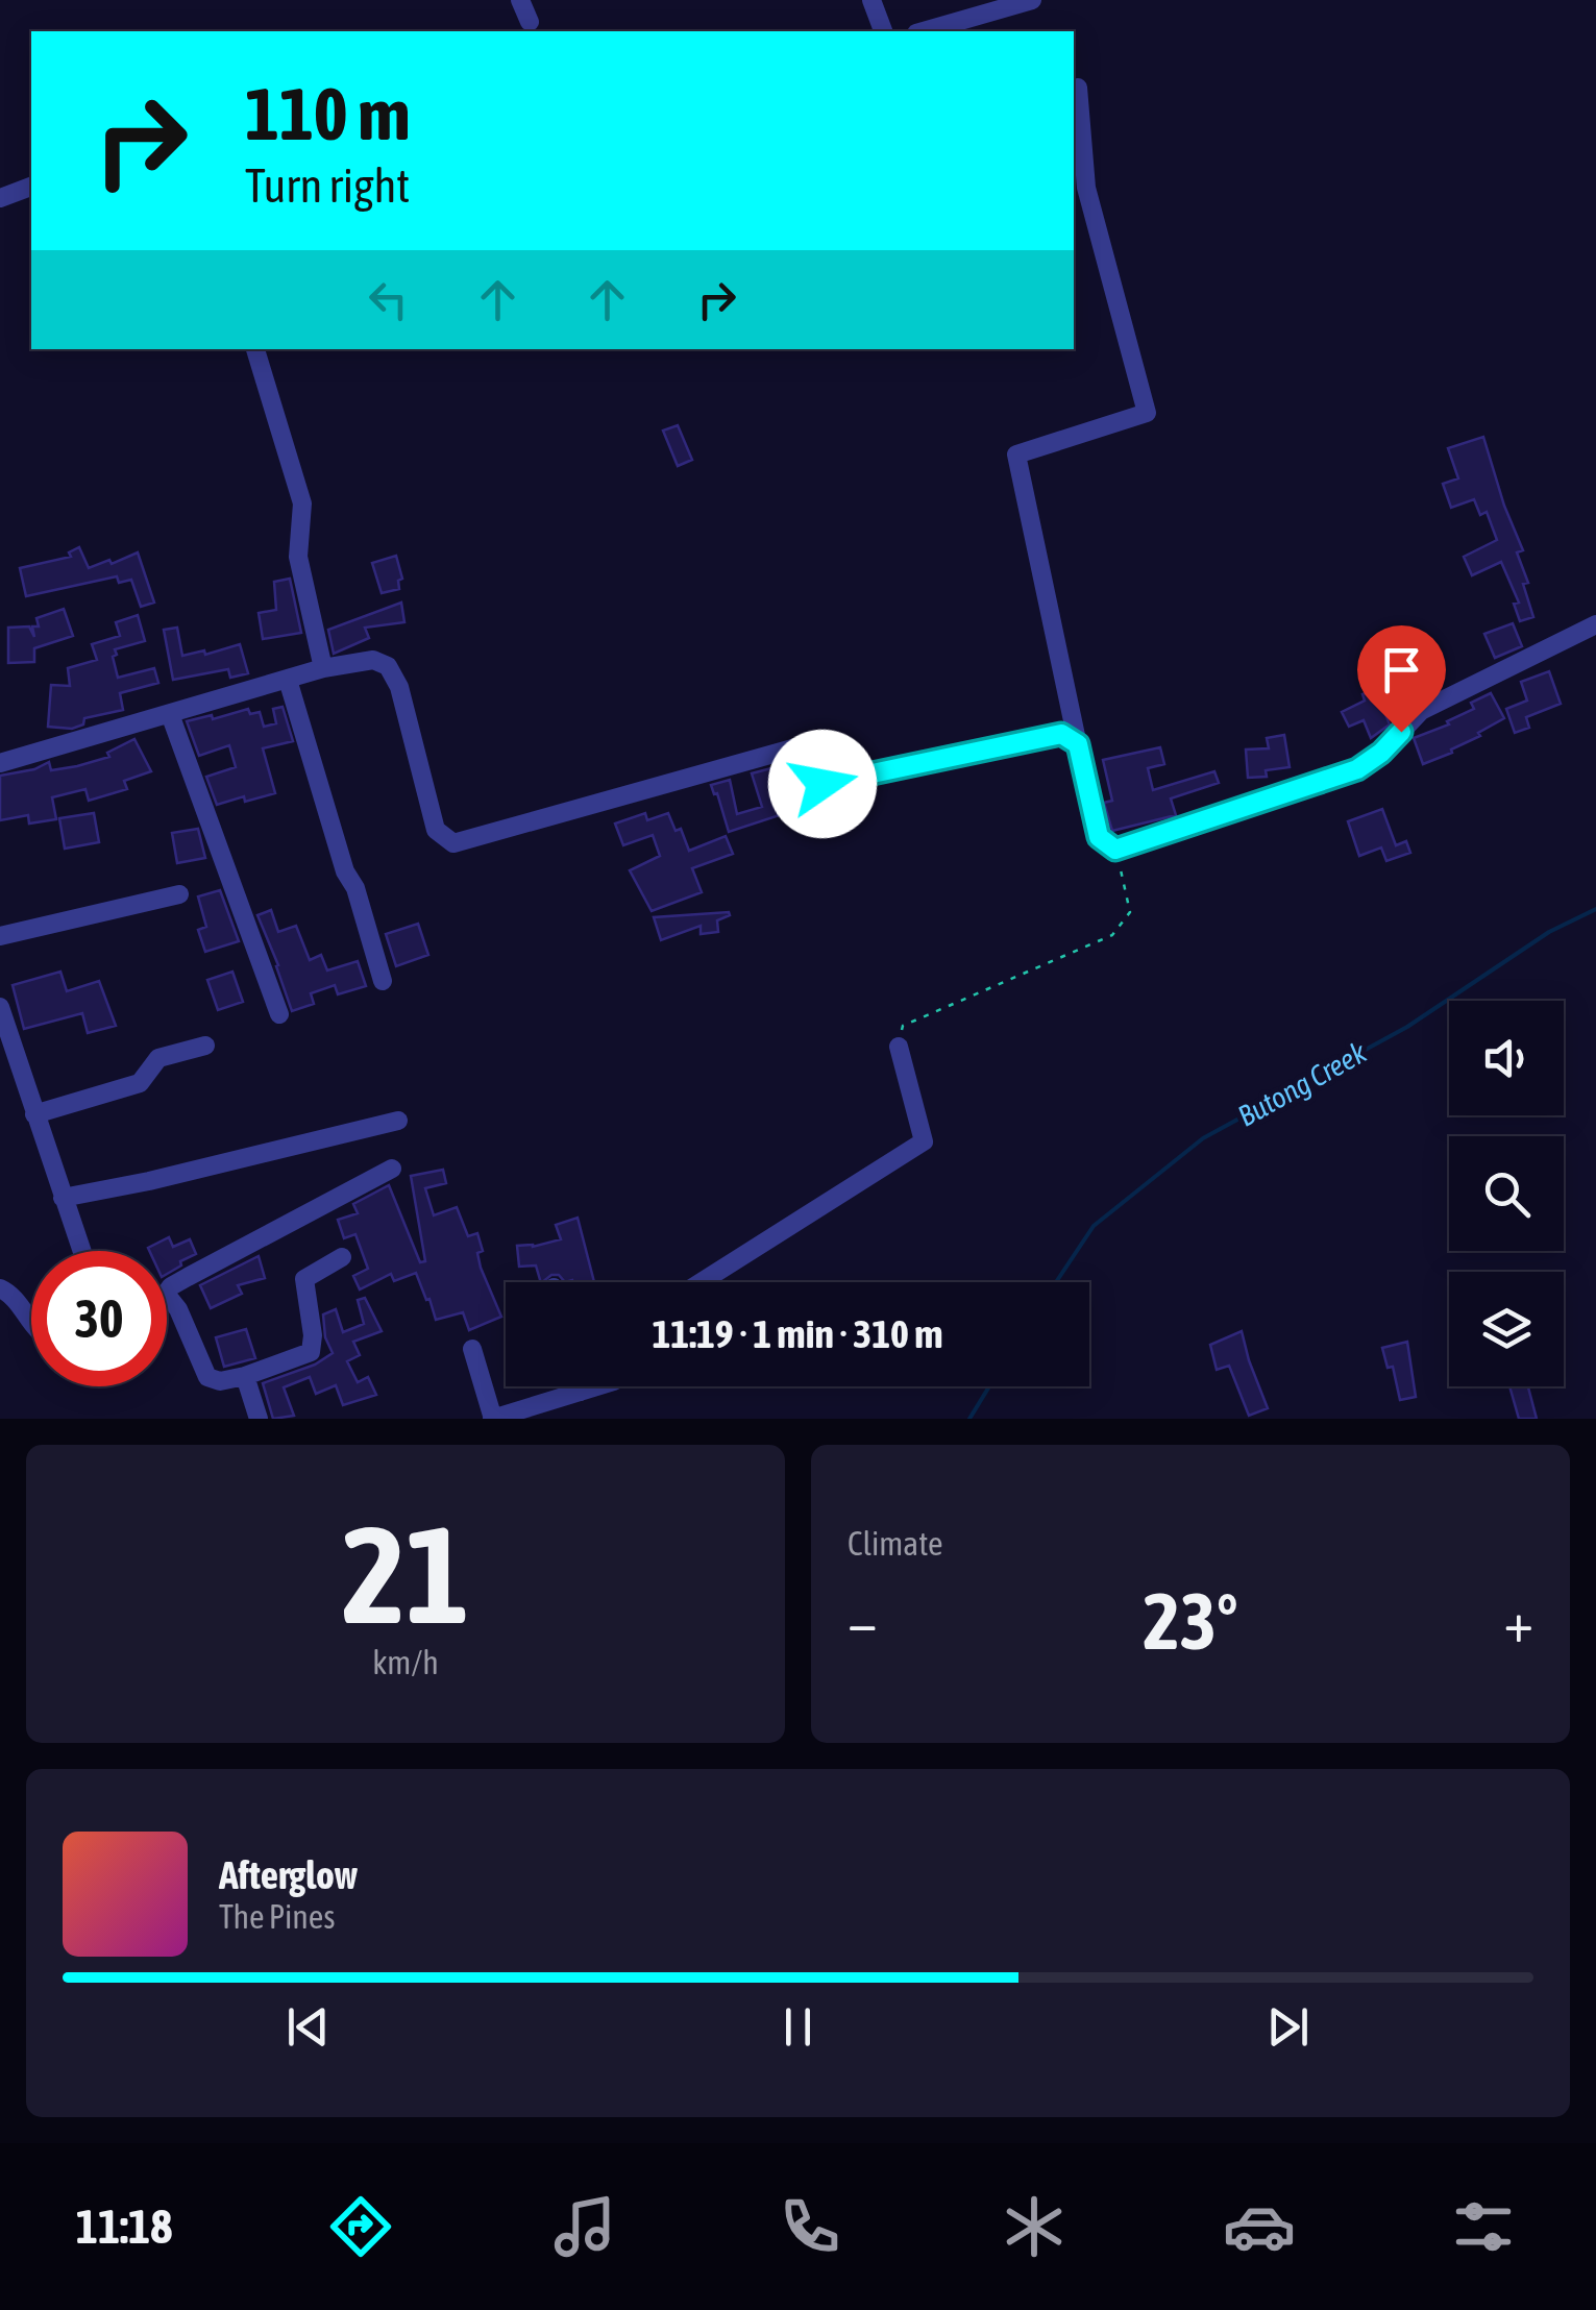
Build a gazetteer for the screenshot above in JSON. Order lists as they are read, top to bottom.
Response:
{
  "water": ["Butong Creek"],
  "page": {
    "turn": ["110 m", "Turn right"],
    "limit": "30",
    "trip": "11:19 · 1 min · 310 m",
    "tile": [
      ["21", "km/h"],
      "Climate"
    ],
    "heat": ["−", "23°", "+"],
    "song": ["Afterglow", "The Pines"],
    "tabs": "11:18"
  }
}
